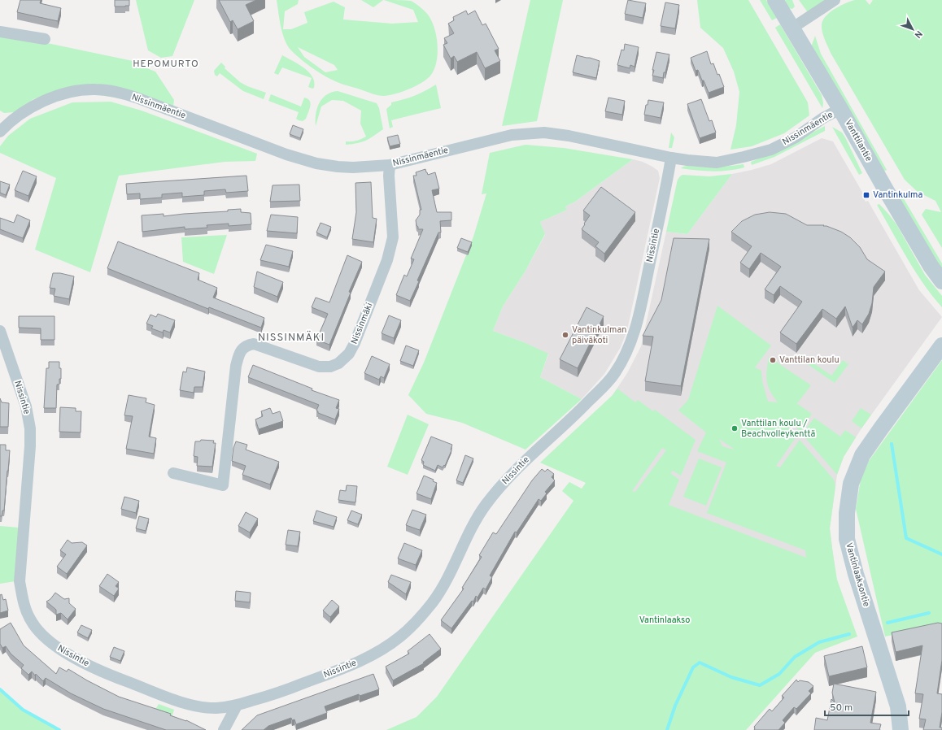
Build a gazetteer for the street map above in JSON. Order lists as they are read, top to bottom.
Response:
{
  "streets": {
    "street": [
      "Nissinmäentie",
      "Vanttilantie",
      "Nissintie",
      "Nissinmäki",
      "Vantinlaaksontie"
    ]
  },
  "crossings": [
    ["Nissinmäentie", "Vanttilantie"],
    ["Nissinmäentie", "Nissintie"],
    ["Nissinmäentie", "Nissinmäki"]
  ],
  "districts": ["HEPOMURTO", "NISSINMÄKI"],
  "parks": ["Vantinlaakso"],
  "places": {
    "transit": ["Vantinkulma"],
    "other": ["Vantinkulman päiväkoti", "Vanttilan koulu", "Vanttilan koulu / Beachvolleykenttä"]
  },
  "scale_bar": "50 m",
  "north": "bottom right"
}
